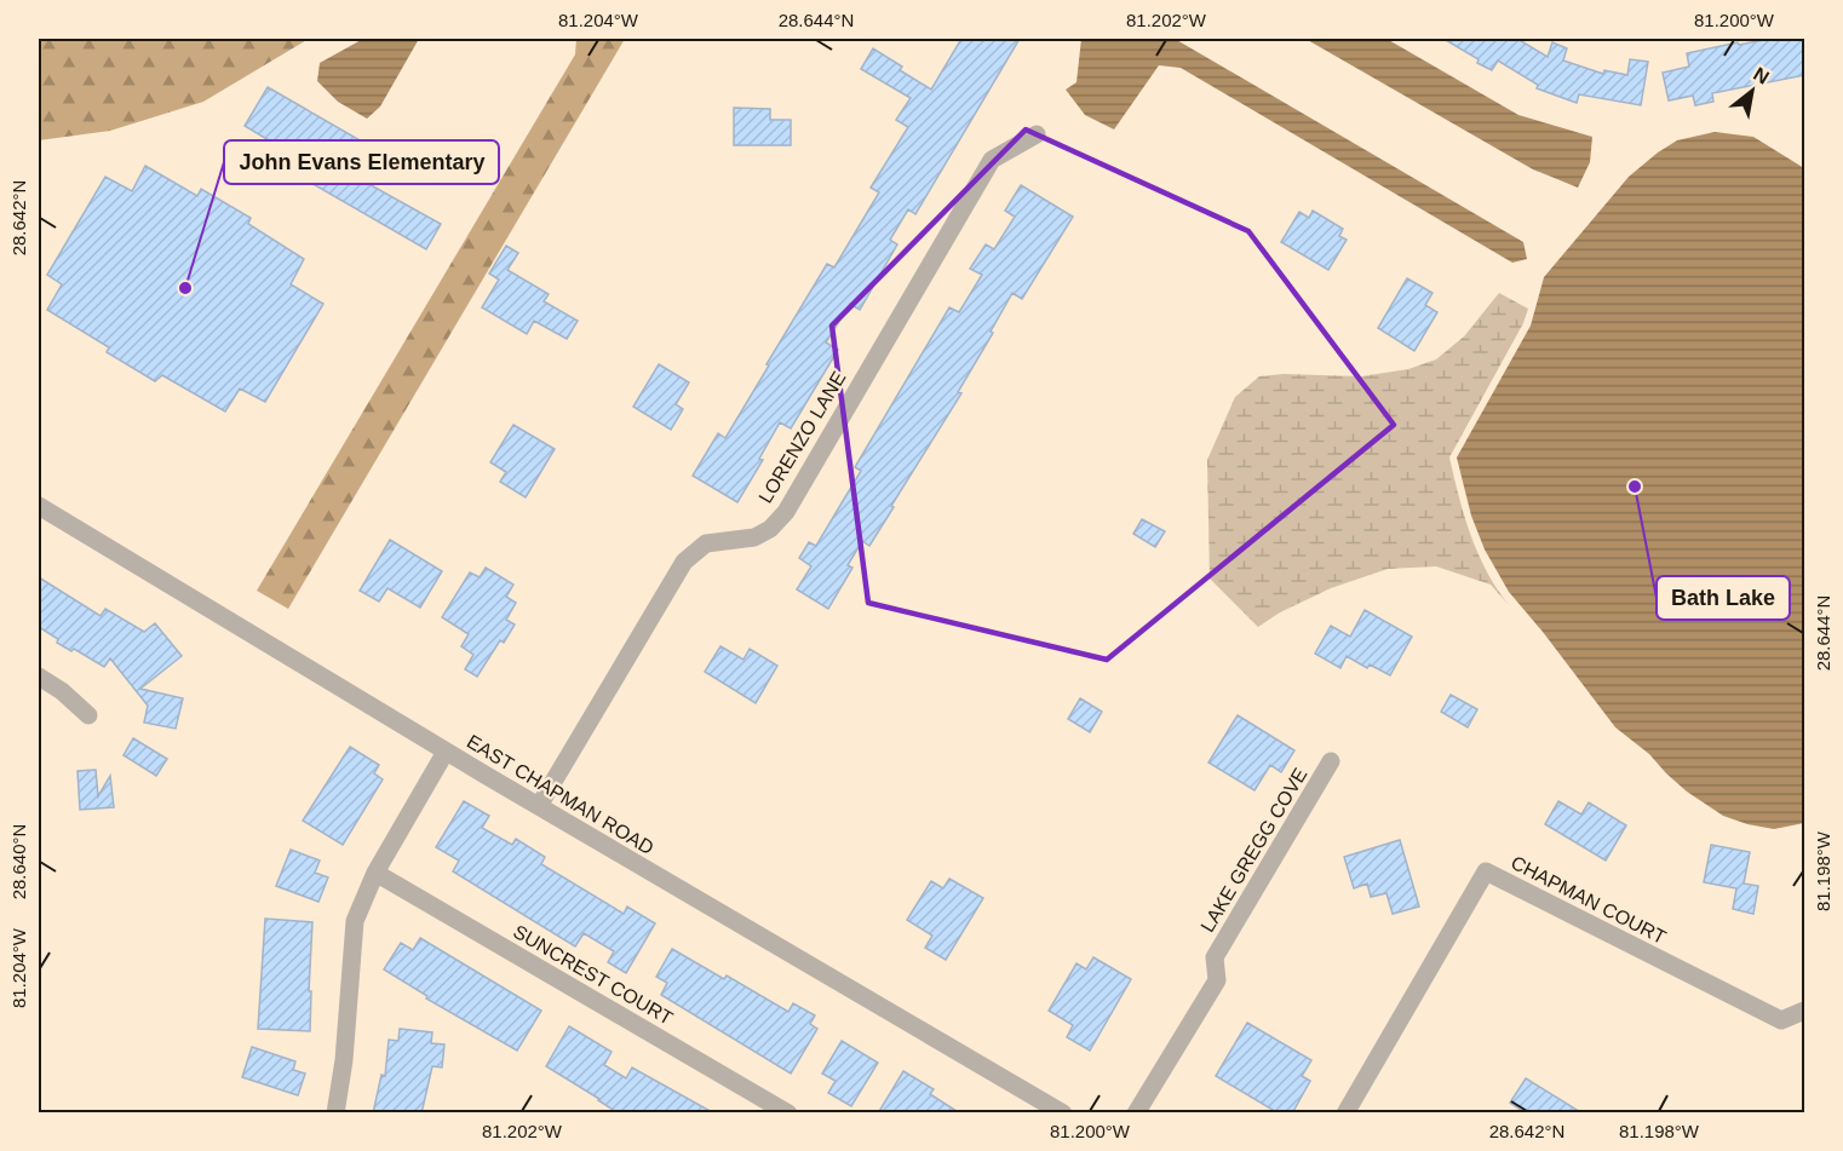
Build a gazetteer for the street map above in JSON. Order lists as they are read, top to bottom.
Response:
{
  "streets": {
    "street": [
      "LORENZO LANE",
      "EAST CHAPMAN ROAD",
      "LAKE GREGG COVE",
      "CHAPMAN COURT",
      "SUNCREST COURT"
    ]
  },
  "crossings": [
    ["LORENZO LANE", "EAST CHAPMAN ROAD"]
  ],
  "places": ["John Evans Elementary", "Bath Lake"],
  "north": "top right",
  "coordinates": [
    "81.204°W",
    "28.644°N",
    "81.202°W",
    "81.200°W",
    "28.642°N",
    "28.640°N",
    "81.198°W"
  ]
}
